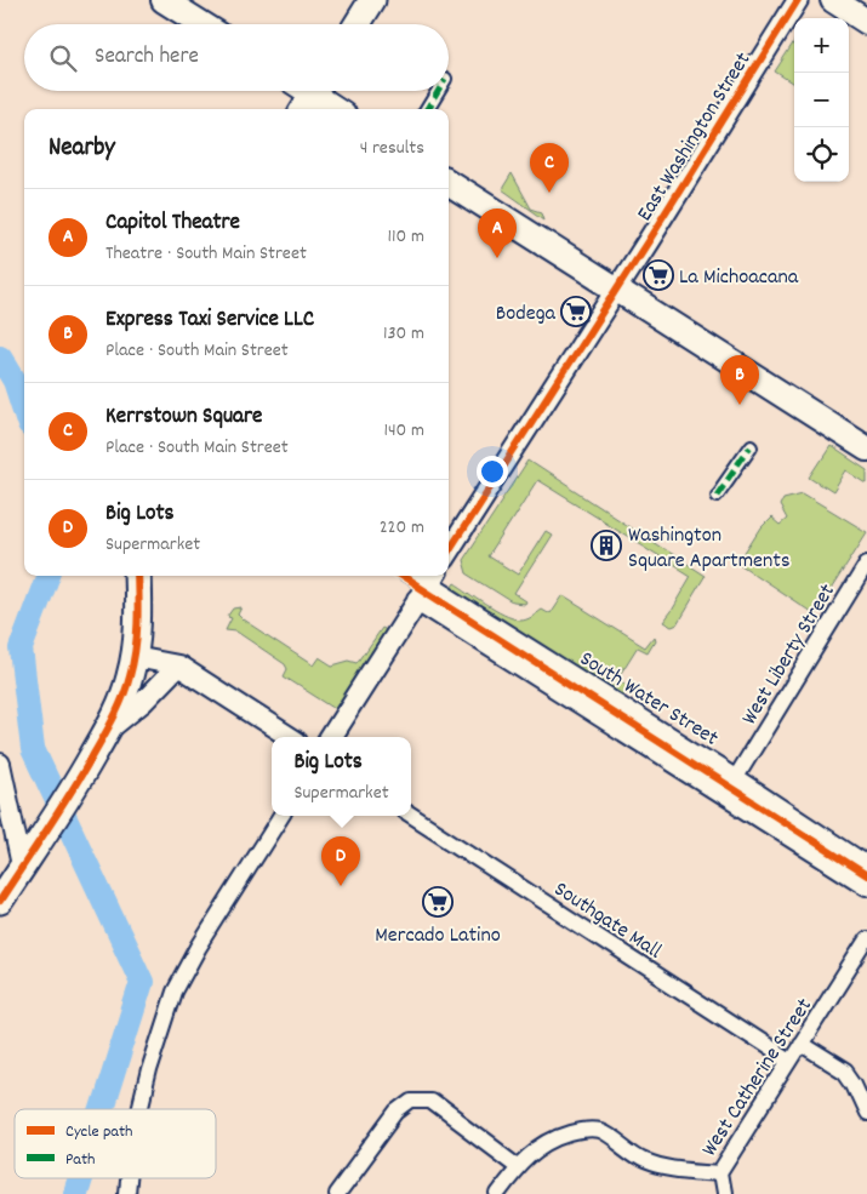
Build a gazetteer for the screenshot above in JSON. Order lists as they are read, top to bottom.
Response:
{
  "streets": {
    "street": [
      "East Washington Street",
      "West Liberty Street",
      "South Water Street",
      "Southgate Mall",
      "West Catherine Street"
    ]
  },
  "crossings": [
    ["West Liberty Street", "South Water Street"],
    ["Southgate Mall", "West Catherine Street"]
  ],
  "places": {
    "supermarket": ["La Michoacana", "Bodega", "Mercado Latino"],
    "building": ["Washington Square Apartments"]
  },
  "legend": ["Cycle path", "Path"],
  "page": {
    "map_buttons": ["+", "−"],
    "search": "Search here",
    "heading": ["Nearby", "4 results"],
    "pins": [
      "C",
      "A",
      "B",
      "D"
    ],
    "list": [
      {
        "mark": "A",
        "name": "Capitol Theatre",
        "note": "Theatre · South Main Street",
        "value": "110 m"
      },
      {
        "mark": "B",
        "name": "Express Taxi Service LLC",
        "note": "Place · South Main Street",
        "value": "130 m"
      },
      {
        "mark": "C",
        "name": "Kerrstown Square",
        "note": "Place · South Main Street",
        "value": "140 m"
      },
      {
        "mark": "D",
        "name": "Big Lots",
        "note": "Supermarket",
        "value": "220 m"
      }
    ],
    "popup": ["Big Lots", "Supermarket"]
  }
}
